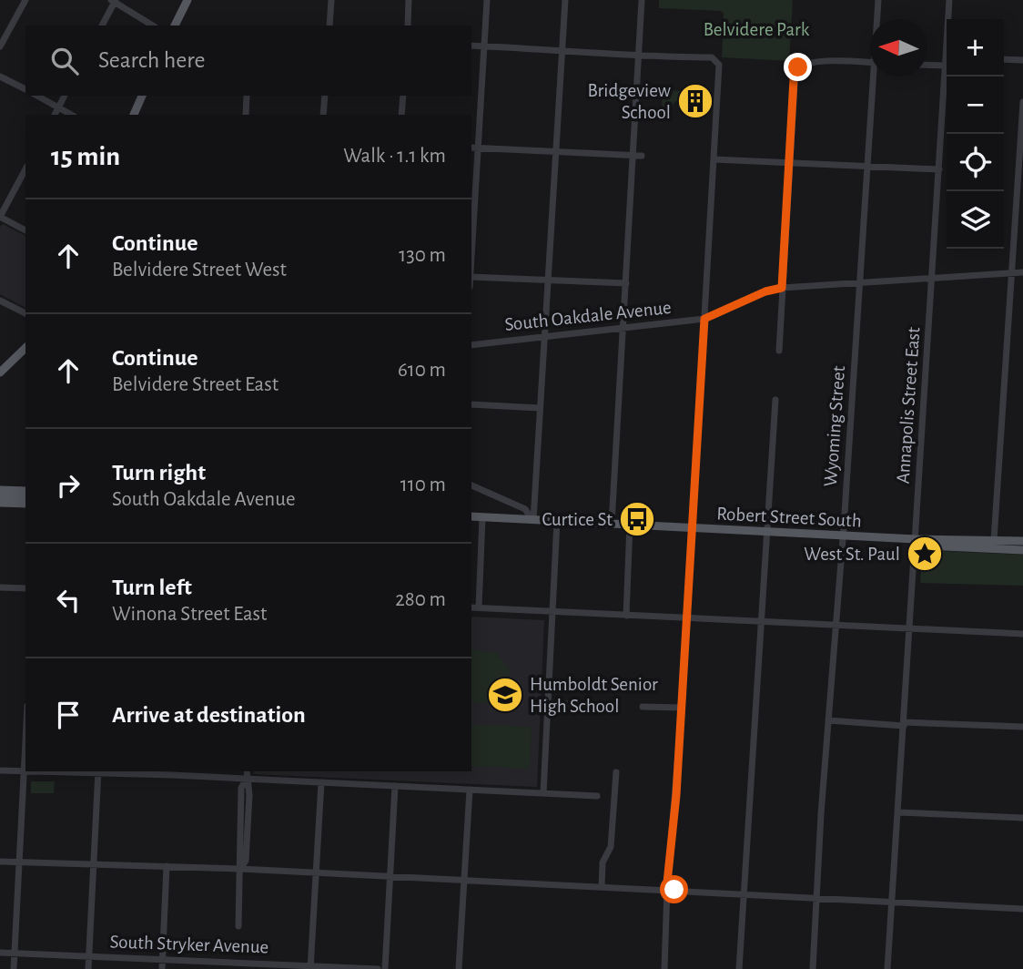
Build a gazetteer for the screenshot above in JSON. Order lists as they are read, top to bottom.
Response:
{
  "streets": {
    "main road": ["Robert Street South"],
    "street": [
      "South Oakdale Avenue",
      "Annapolis Street East",
      "Wyoming Street",
      "South Stryker Avenue"
    ]
  },
  "crossings": [
    ["South Oakdale Avenue", "Annapolis Street East"],
    ["South Oakdale Avenue", "Wyoming Street"],
    ["Annapolis Street East", "Robert Street South"],
    ["Wyoming Street", "Robert Street South"]
  ],
  "parks": ["Belvidere Park"],
  "places": {
    "building": ["Bridgeview School"],
    "bus stop": ["Curtice St"],
    "place": ["West St. Paul"],
    "school or university": ["Humboldt Senior High School"]
  },
  "north": "left",
  "page": {
    "map_buttons": ["+", "−"],
    "search": "Search here",
    "heading": ["15 min", "Walk · 1.1 km"],
    "list": [
      ["Continue", "Belvidere Street West", "130 m"],
      ["Continue", "Belvidere Street East", "610 m"],
      ["Turn right", "South Oakdale Avenue", "110 m"],
      ["Turn left", "Winona Street East", "280 m"],
      "Arrive at destination"
    ]
  }
}
